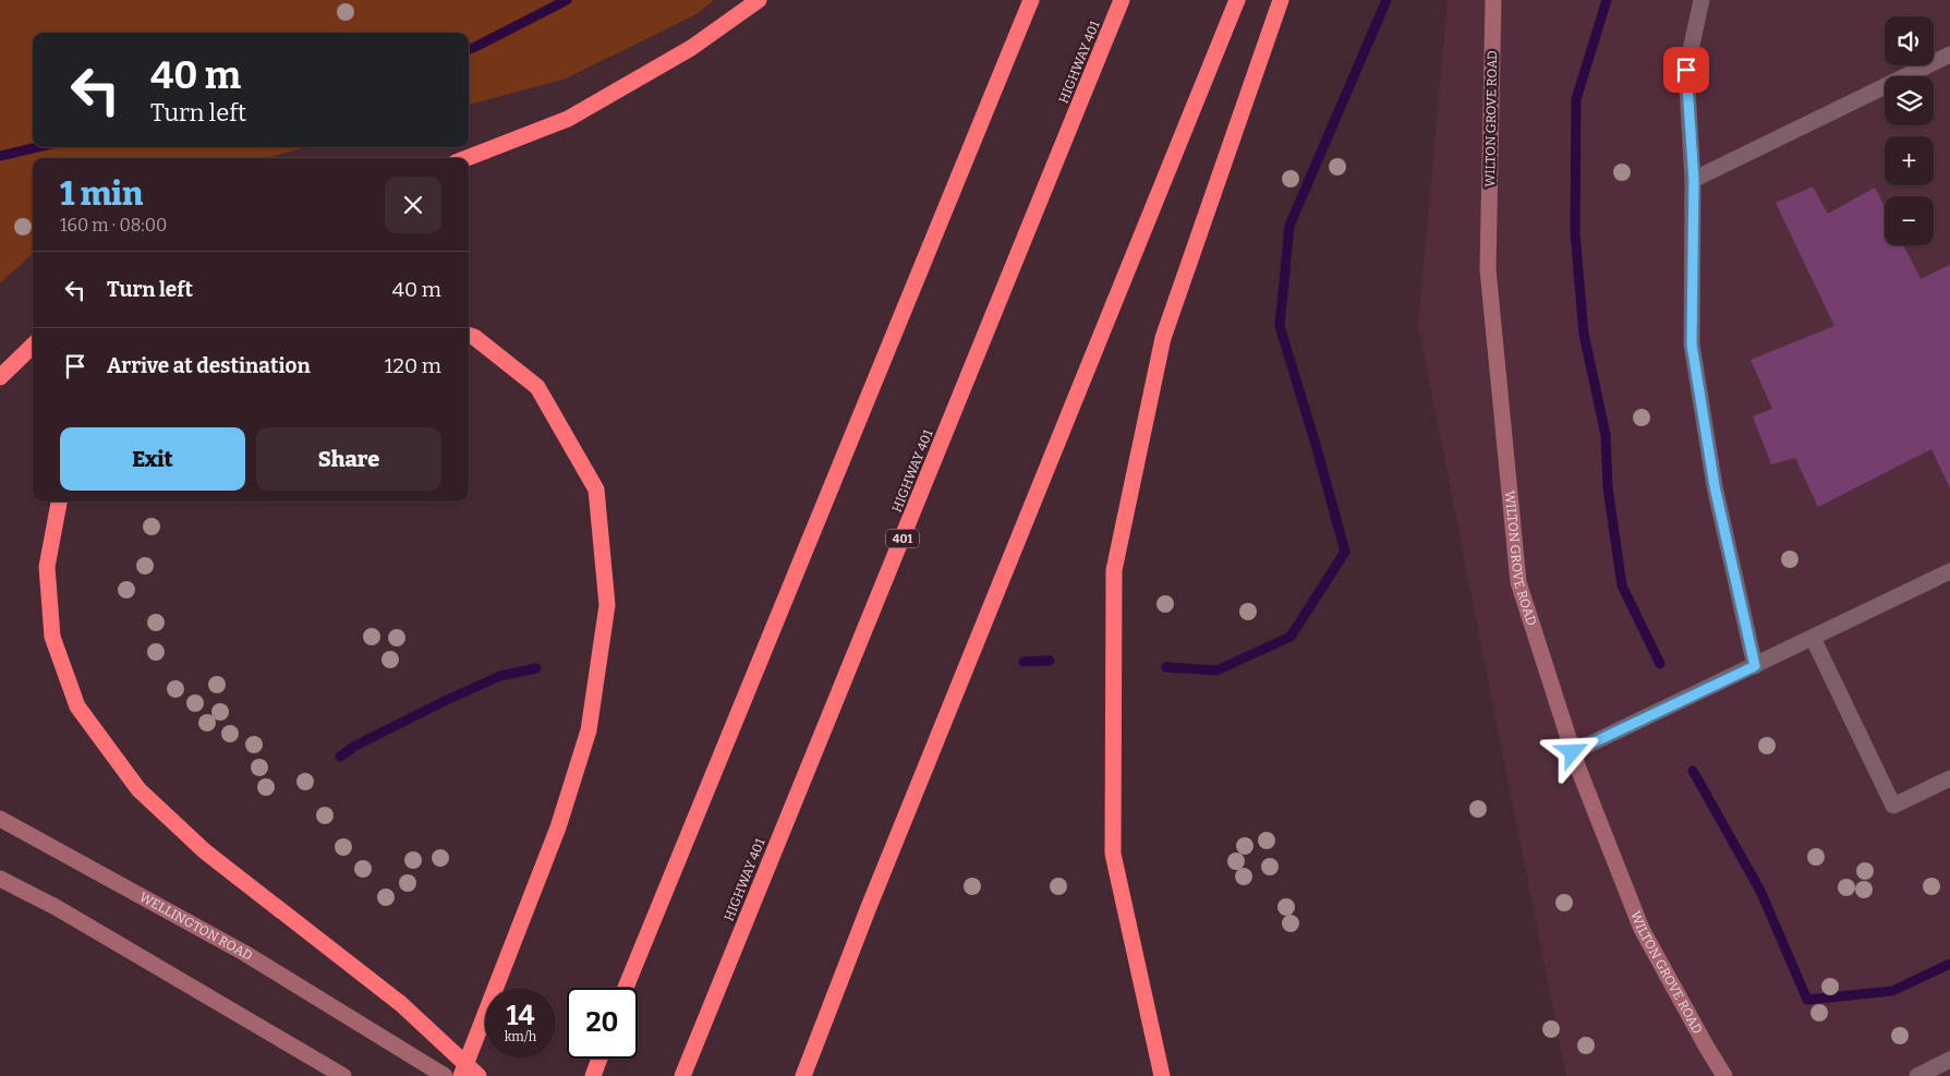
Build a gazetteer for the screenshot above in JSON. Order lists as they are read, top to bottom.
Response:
{
  "streets": {
    "highway": ["HIGHWAY 401", "401"],
    "main road": ["WILTON GROVE ROAD", "WELLINGTON ROAD"]
  },
  "page": {
    "map_buttons": ["+", "−"],
    "turn": ["40 m", "Turn left"],
    "heading": ["1 min", "160 m · 08:00"],
    "list": [
      {
        "name": "Turn left",
        "value": "40 m"
      },
      {
        "name": "Arrive at destination",
        "value": "120 m"
      }
    ],
    "buttons": ["Exit", "Share"],
    "speed": "14 km/h",
    "limit": "20"
  }
}
